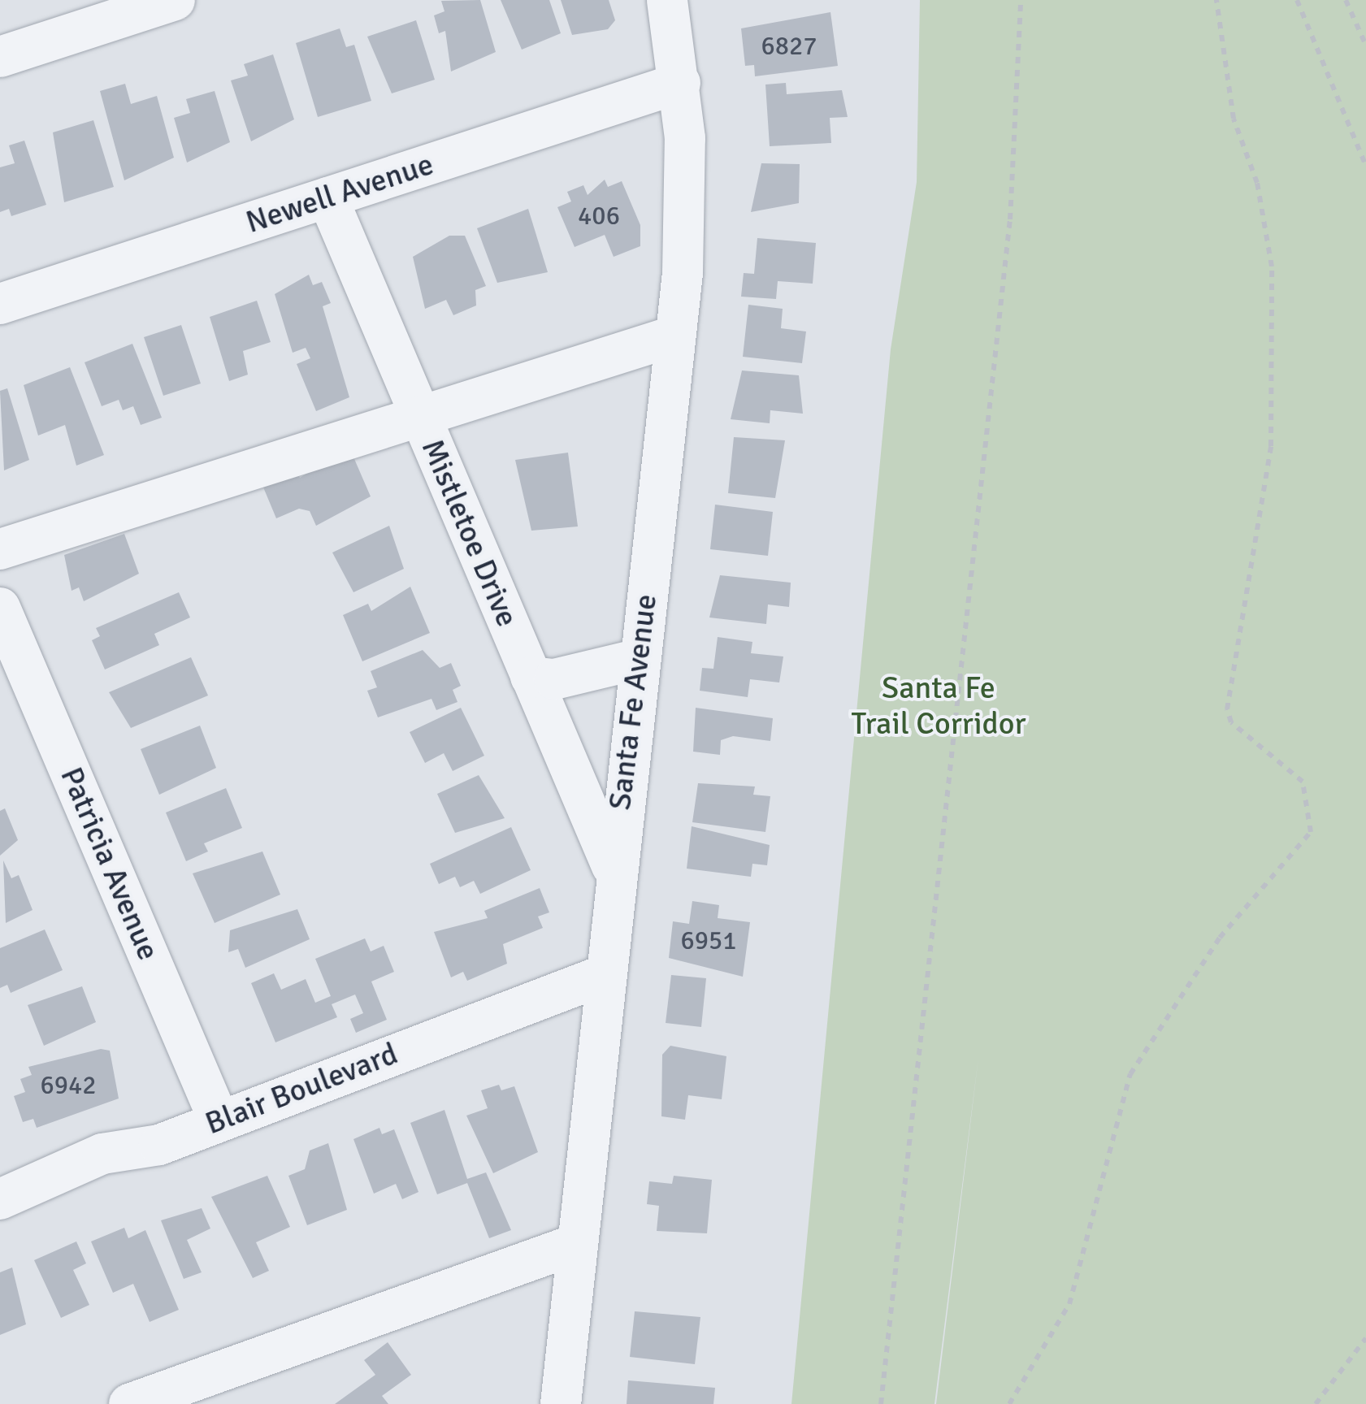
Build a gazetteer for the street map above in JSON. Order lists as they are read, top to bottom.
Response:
{
  "streets": {
    "street": [
      "Newell Avenue",
      "Mistletoe Drive",
      "Santa Fe Avenue",
      "Patricia Avenue",
      "Blair Boulevard"
    ]
  },
  "crossings": [
    ["Newell Avenue", "Mistletoe Drive"],
    ["Newell Avenue", "Santa Fe Avenue"],
    ["Mistletoe Drive", "Santa Fe Avenue"],
    ["Santa Fe Avenue", "Blair Boulevard"],
    ["Patricia Avenue", "Blair Boulevard"]
  ],
  "parks": ["Santa Fe Trail Corridor"],
  "house_numbers": [
    "6827",
    "406",
    "6951",
    "6942"
  ]
}
